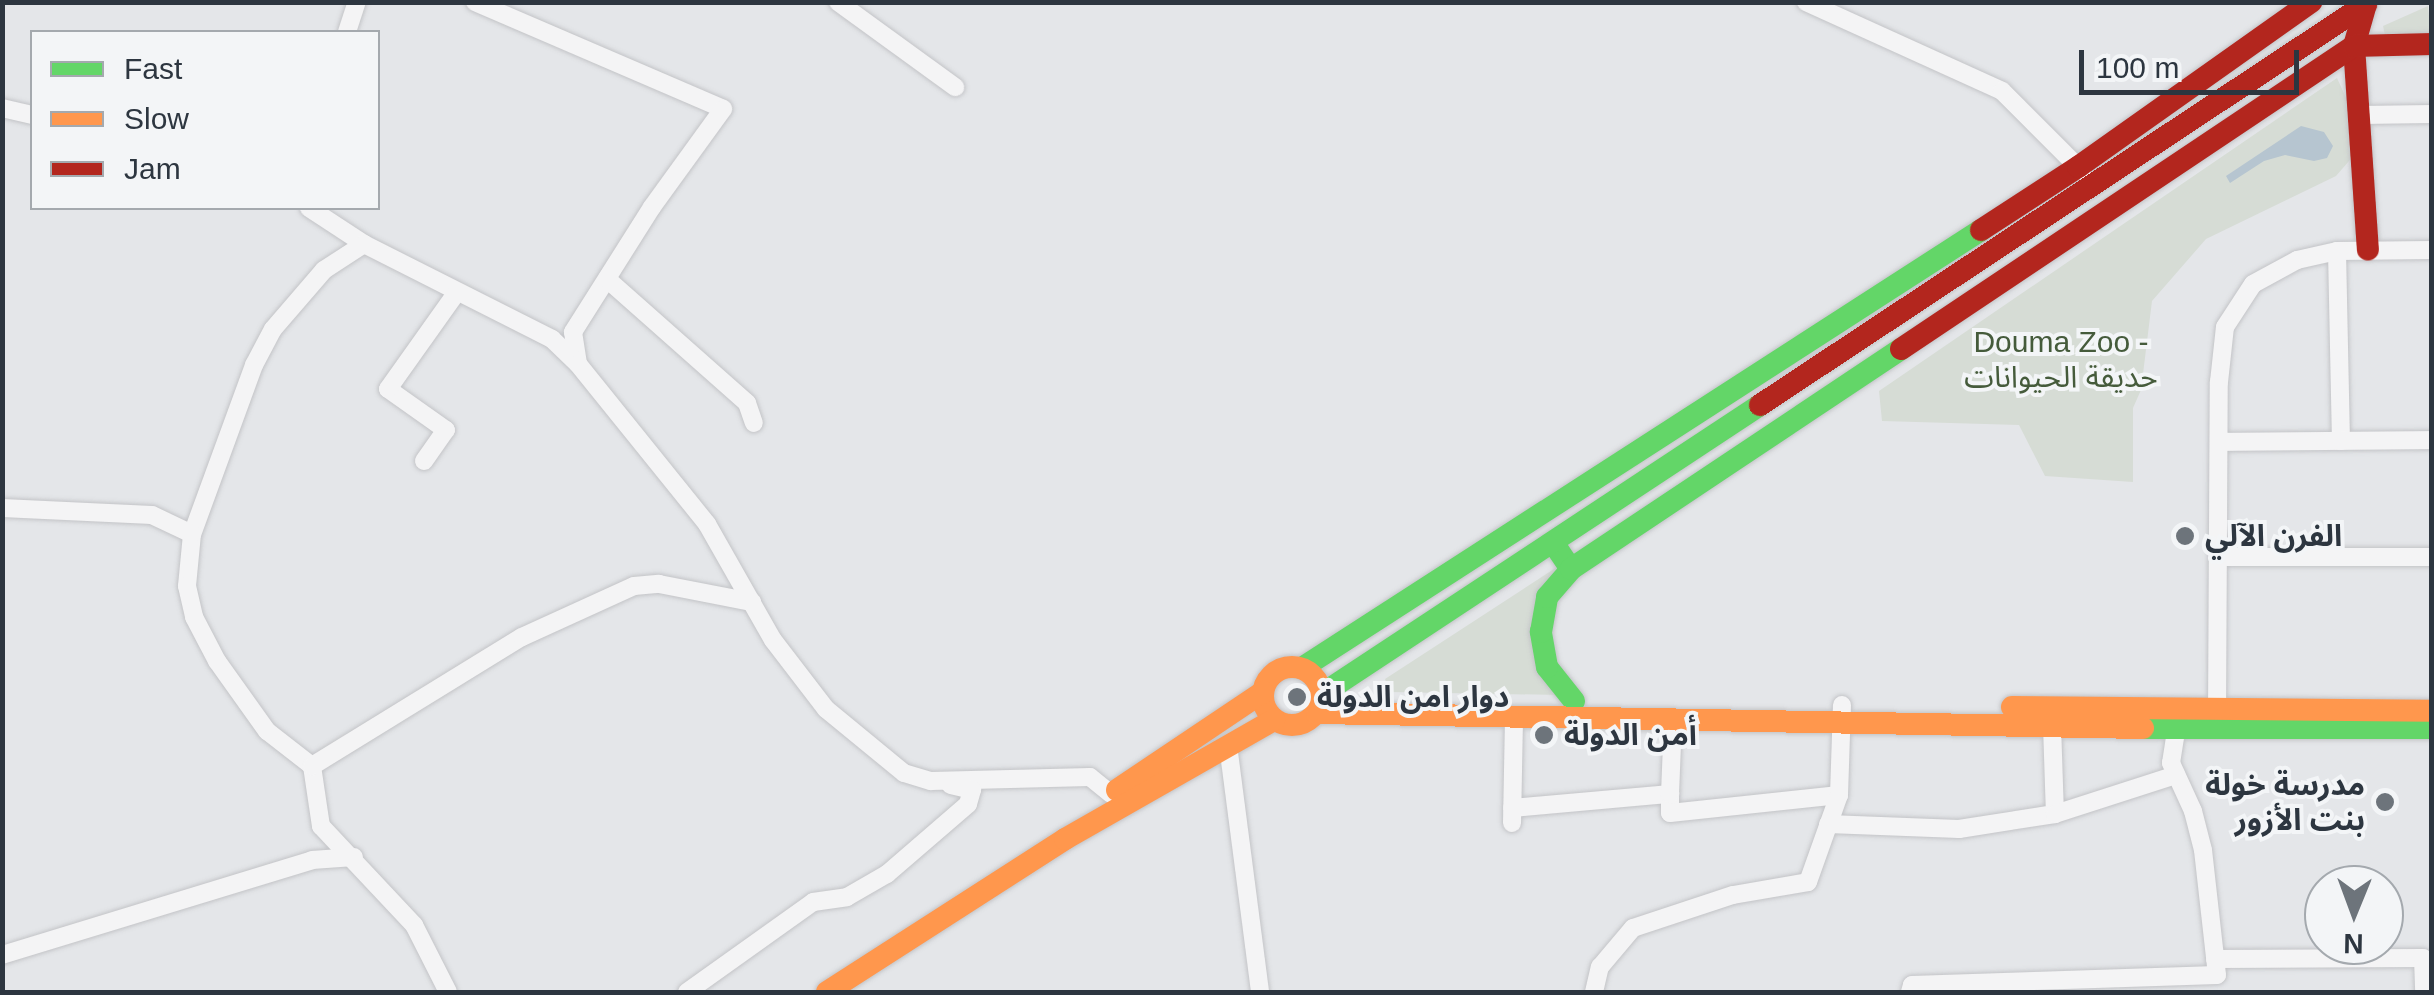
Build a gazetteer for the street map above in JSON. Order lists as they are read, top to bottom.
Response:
{
  "parks": ["Douma Zoo - حديقة الحيوانات"],
  "places": [
    "الفرن الآلي",
    "دوار امن الدولة",
    "أمن الدولة",
    "مدرسة خولة بنت الأزور"
  ],
  "legend": ["Fast", "Slow", "Jam"],
  "scale_bar": "100 m",
  "north": "bottom"
}
